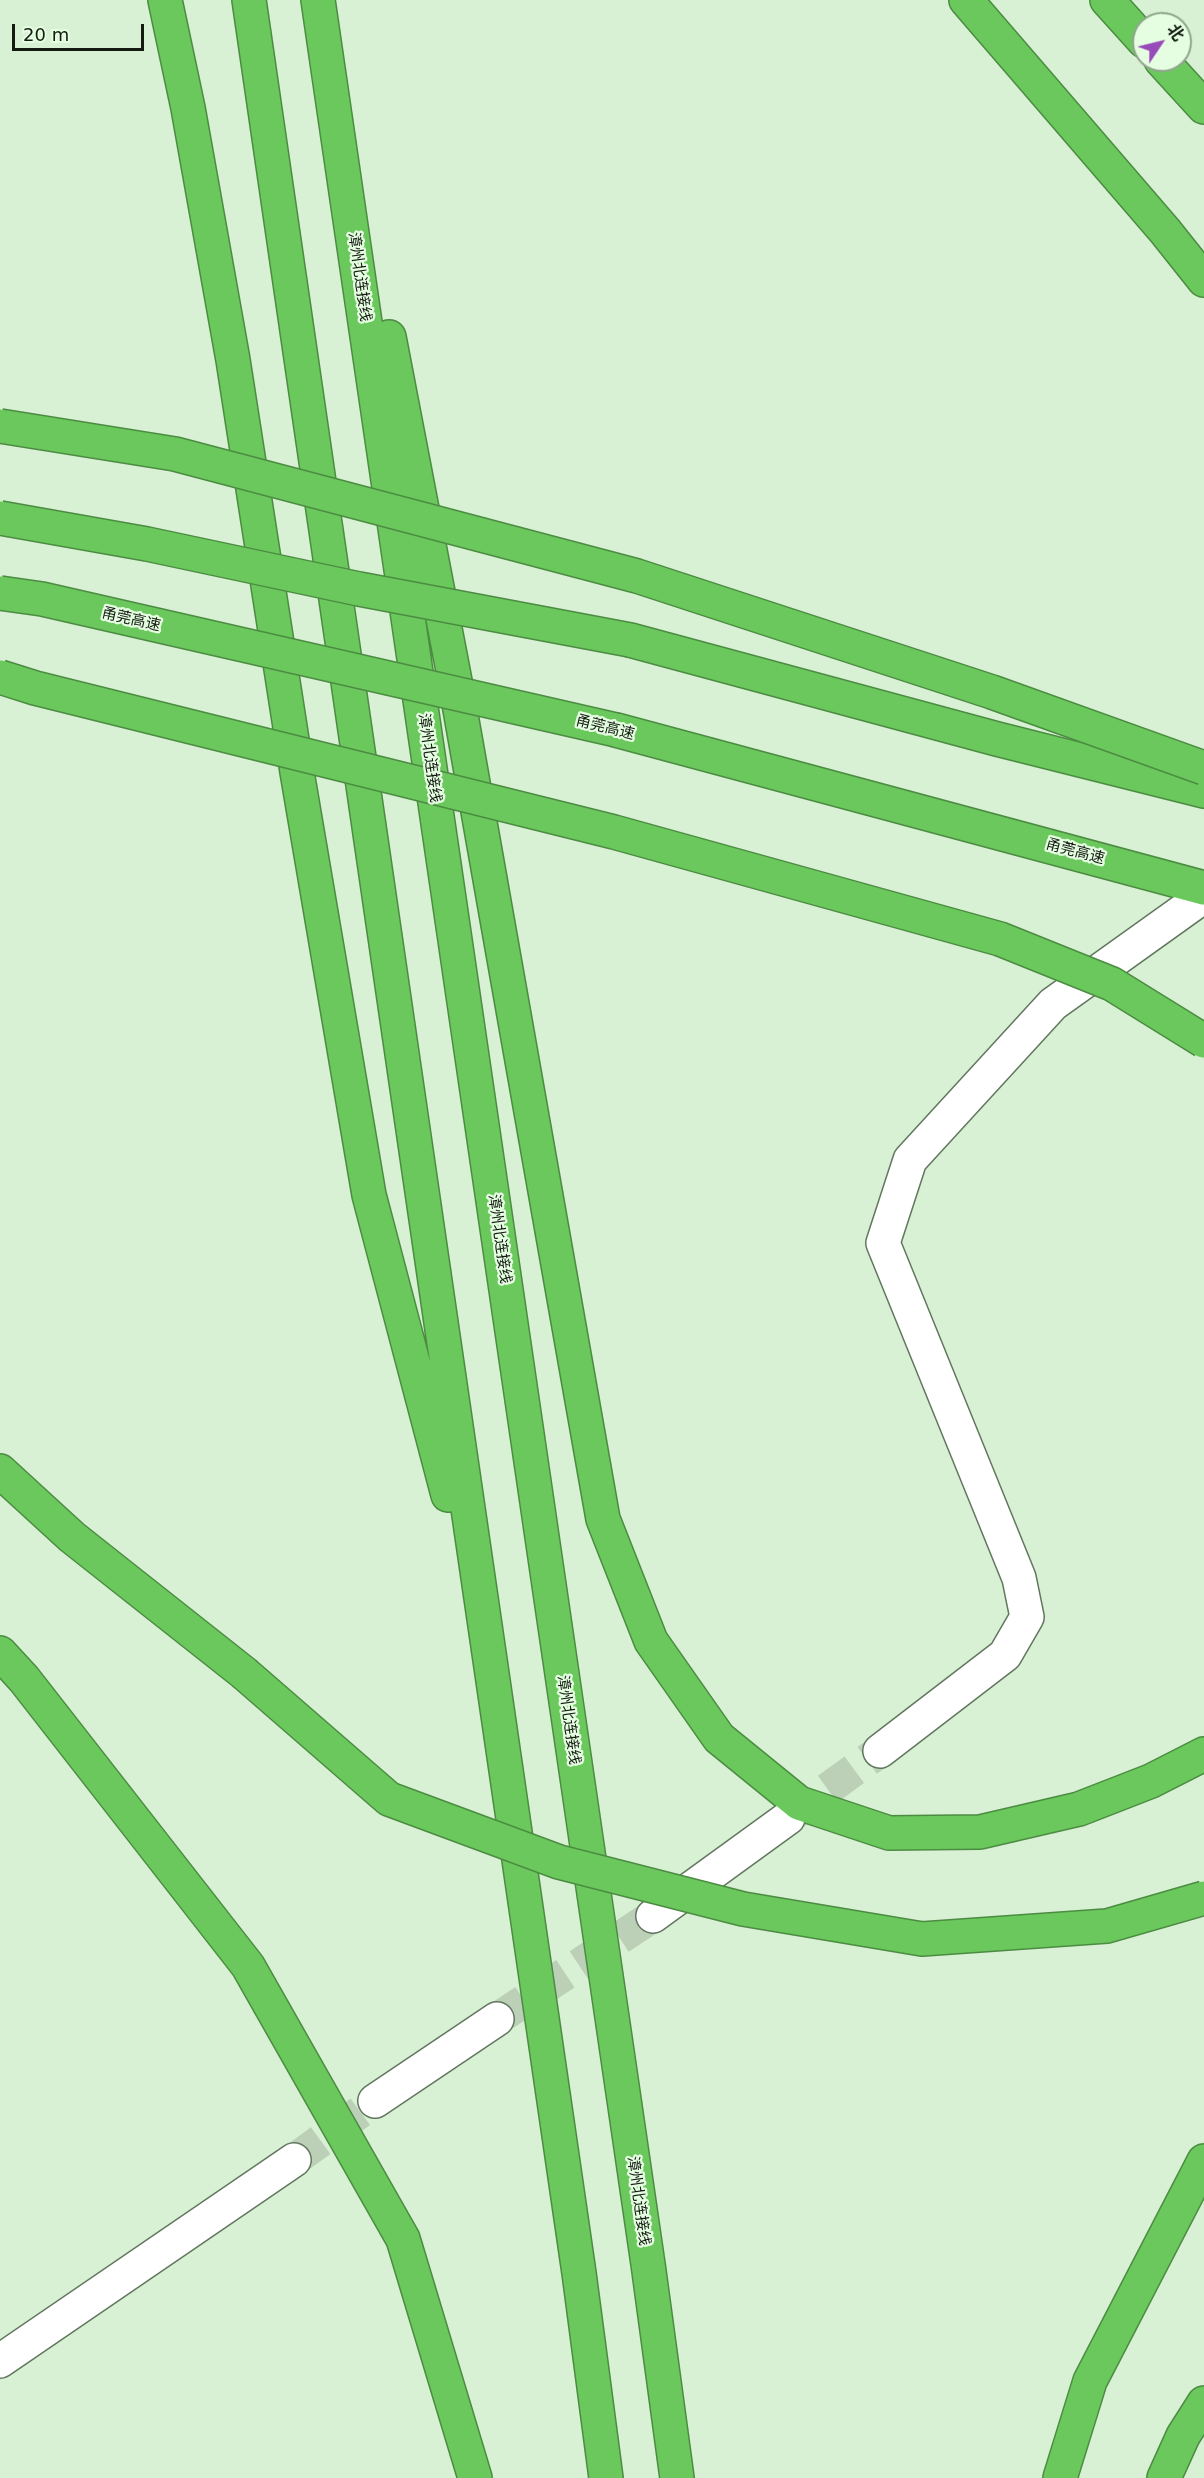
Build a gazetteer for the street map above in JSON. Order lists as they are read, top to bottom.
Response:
{
  "streets": {
    "highway": ["漳州北连接线", "甬莞高速"]
  },
  "scale_bar": "20 m",
  "north": "top right"
}
